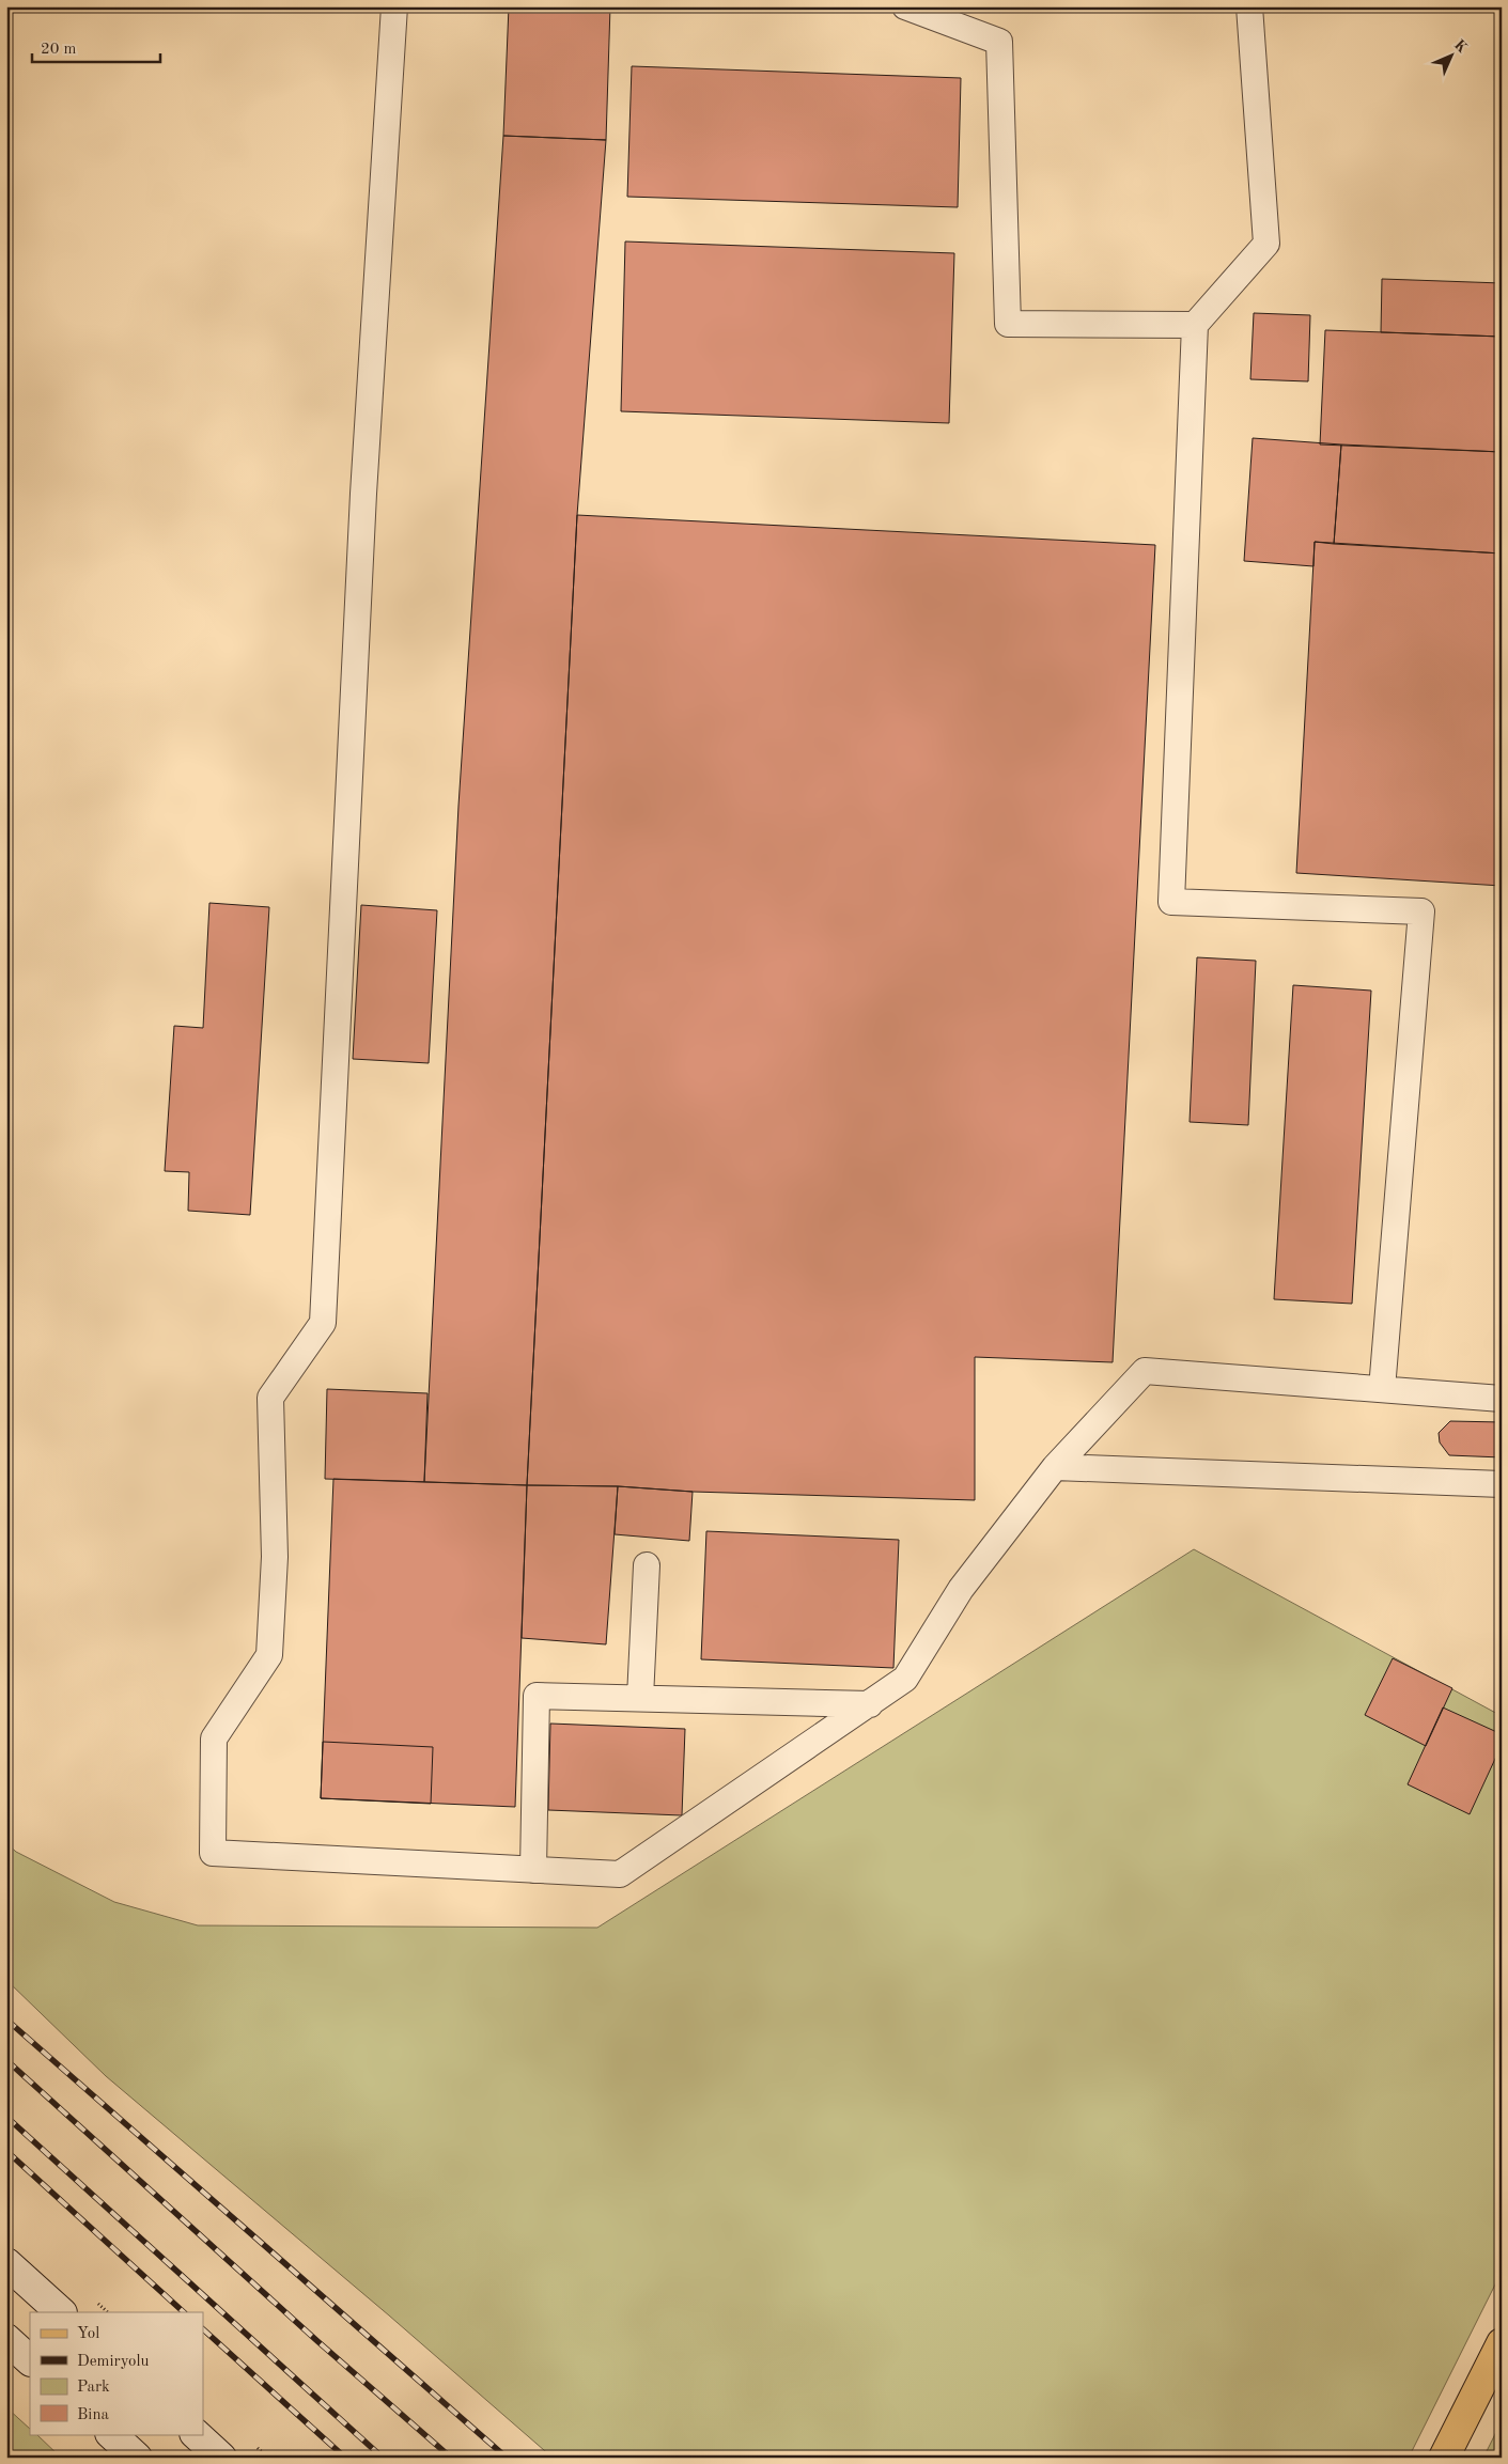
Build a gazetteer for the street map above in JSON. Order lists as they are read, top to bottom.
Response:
{
  "legend": [
    "Yol",
    "Demiryolu",
    "Park",
    "Bina"
  ],
  "scale_bar": "20 m",
  "north": "top right"
}
